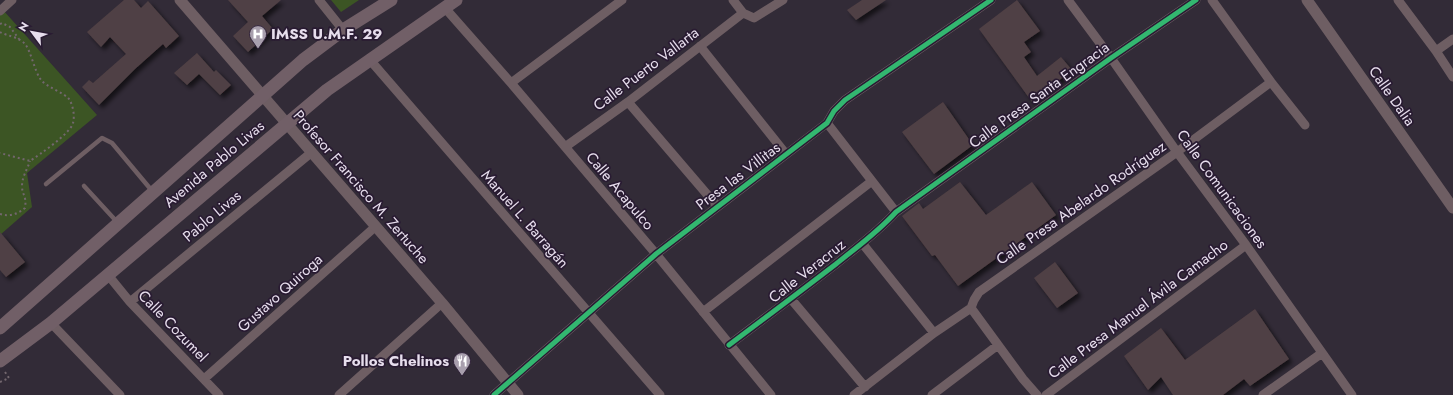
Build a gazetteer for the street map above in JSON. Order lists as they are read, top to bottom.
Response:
{
  "streets": {
    "main road": ["Avenida Pablo Livas"],
    "street": [
      "Calle Puerto Vallarta",
      "Calle Presa Santa Engracia",
      "Calle Dalia",
      "Presa las Villitas",
      "Profesor Francisco M. Zertuche",
      "Calle Comunicaciones",
      "Calle Acapulco",
      "Calle Presa Abelardo Rodríguez",
      "Pablo Livas",
      "Manuel L. Barragán",
      "Calle Veracruz",
      "Gustavo Quiroga",
      "Calle Presa Manuel Ávila Camacho",
      "Calle Cozumel"
    ]
  },
  "crossings": [
    ["Calle Puerto Vallarta", "Calle Acapulco"],
    ["Calle Presa Santa Engracia", "Calle Comunicaciones"],
    ["Calle Presa Santa Engracia", "Calle Veracruz"],
    ["Avenida Pablo Livas", "Profesor Francisco M. Zertuche"],
    ["Avenida Pablo Livas", "Calle Acapulco"],
    ["Avenida Pablo Livas", "Manuel L. Barragán"],
    ["Avenida Pablo Livas", "Calle Cozumel"],
    ["Presa las Villitas", "Profesor Francisco M. Zertuche"],
    ["Presa las Villitas", "Calle Acapulco"],
    ["Presa las Villitas", "Manuel L. Barragán"],
    ["Profesor Francisco M. Zertuche", "Pablo Livas"],
    ["Profesor Francisco M. Zertuche", "Gustavo Quiroga"],
    ["Calle Comunicaciones", "Calle Presa Abelardo Rodríguez"],
    ["Calle Comunicaciones", "Calle Presa Manuel Ávila Camacho"],
    ["Calle Acapulco", "Calle Veracruz"],
    ["Pablo Livas", "Calle Cozumel"],
    ["Gustavo Quiroga", "Calle Cozumel"]
  ],
  "places": {
    "hospital": ["IMSS U.M.F. 29"],
    "restaurant": ["Pollos Chelinos"]
  },
  "north": "top left"
}
